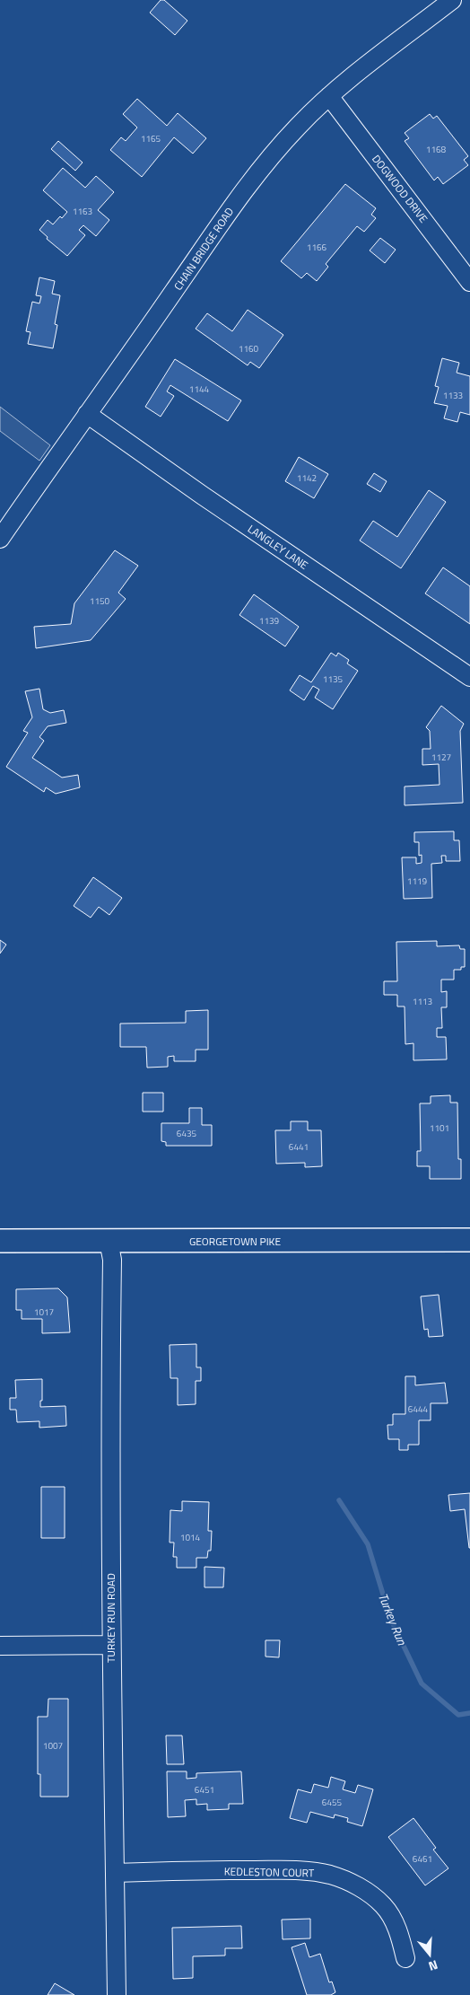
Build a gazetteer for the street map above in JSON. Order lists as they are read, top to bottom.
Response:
{
  "streets": {
    "main road": ["GEORGETOWN PIKE"],
    "street": [
      "DOGWOOD DRIVE",
      "CHAIN BRIDGE ROAD",
      "LANGLEY LANE",
      "TURKEY RUN ROAD",
      "KEDLESTON COURT"
    ]
  },
  "crossings": [
    ["DOGWOOD DRIVE", "CHAIN BRIDGE ROAD"],
    ["CHAIN BRIDGE ROAD", "LANGLEY LANE"],
    ["GEORGETOWN PIKE", "TURKEY RUN ROAD"],
    ["TURKEY RUN ROAD", "KEDLESTON COURT"]
  ],
  "water": ["Turkey Run"],
  "house_numbers": [
    "1165",
    "1168",
    "1163",
    "1166",
    "1160",
    "1144",
    "1133",
    "1142",
    "1150",
    "1139",
    "1135",
    "1127",
    "1119",
    "1113",
    "1101",
    "6435",
    "6441",
    "1017",
    "6444",
    "1014",
    "1007",
    "6451",
    "6455",
    "6461"
  ],
  "north": "bottom"
}
